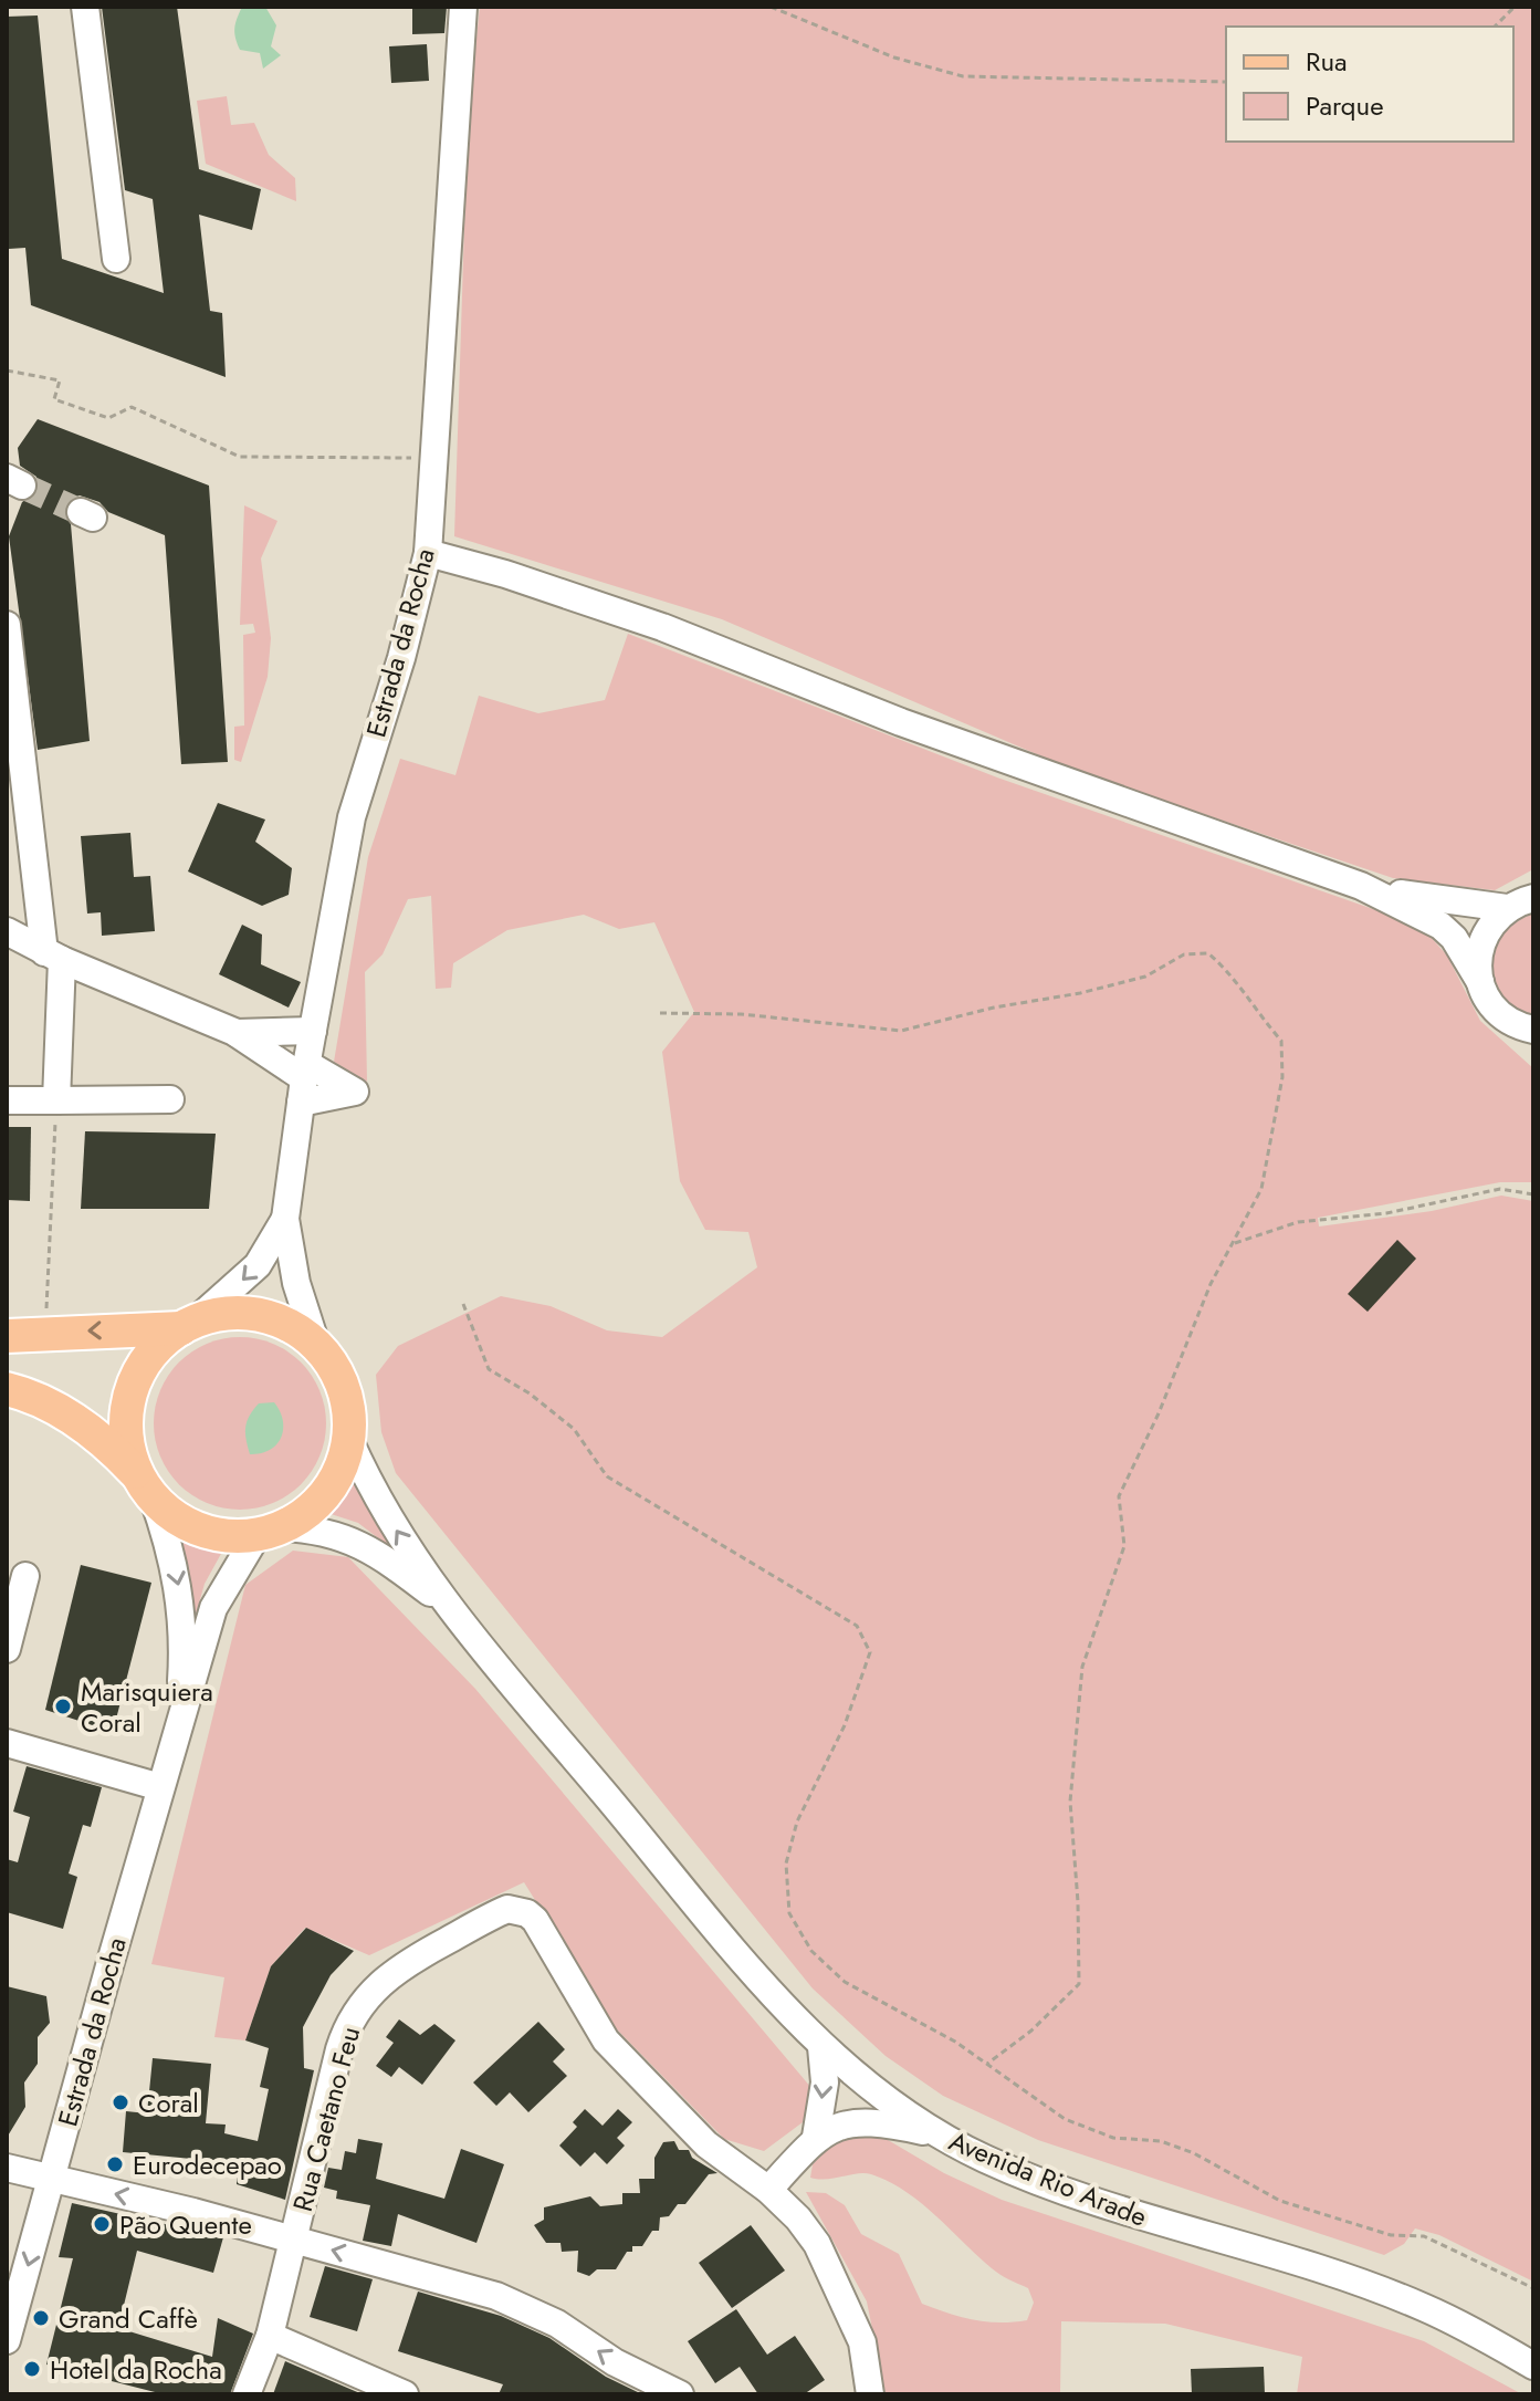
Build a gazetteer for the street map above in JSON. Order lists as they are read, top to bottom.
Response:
{
  "streets": {
    "street": ["Estrada da Rocha", "Rua Caetano Feu", "Avenida Rio Arade"]
  },
  "places": [
    "Marisquiera Coral",
    "Coral",
    "Eurodecepao",
    "Pão Quente",
    "Grand Caffè",
    "Hotel da Rocha"
  ],
  "legend": ["Rua", "Parque"]
}
